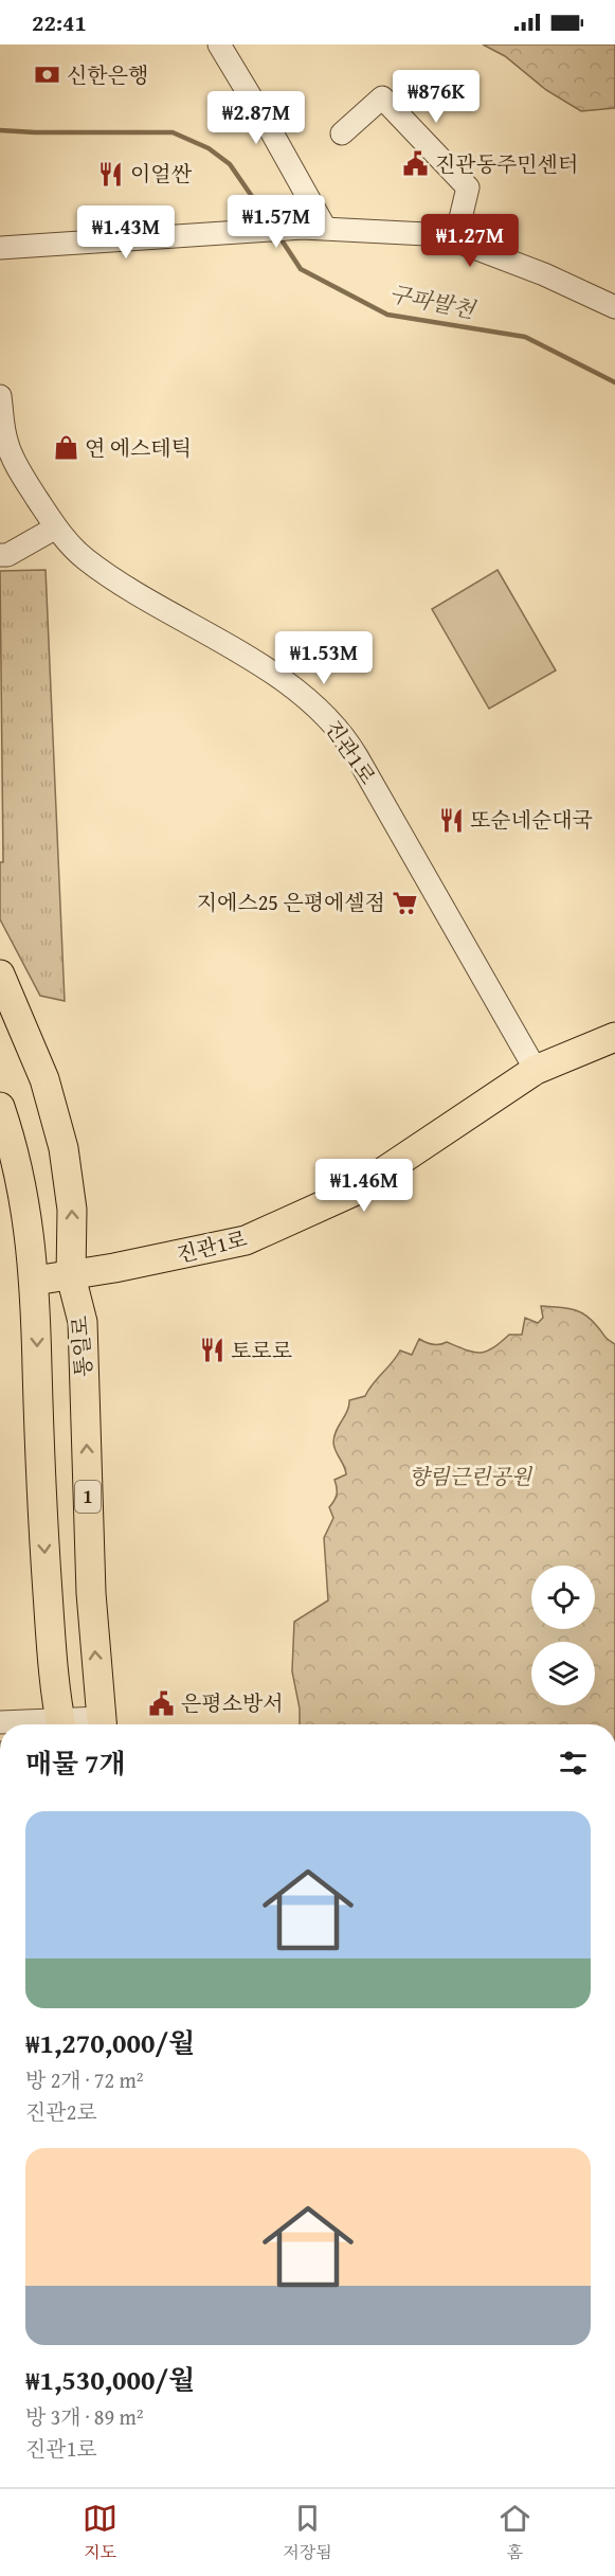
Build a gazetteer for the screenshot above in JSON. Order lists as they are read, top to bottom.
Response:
{
  "streets": {
    "main road": ["진관1로", "통일로", "1"]
  },
  "crossings": [
    ["진관1로", "통일로"]
  ],
  "water": ["구파발천"],
  "parks": ["향림근린공원"],
  "places": {
    "bank": ["신한은행"],
    "public building": ["진관동주민센터", "은평소방서"],
    "restaurant": ["이얼싼", "또순네순대국", "토로로"],
    "shop": ["연 에스테틱"],
    "supermarket": ["지에스25 은평에셀점"]
  },
  "page": {
    "status": "22:41",
    "price": [
      "₩876K",
      "₩2.87M",
      "₩1.57M",
      "₩1.43M",
      "₩1.27M",
      "₩1.53M",
      "₩1.46M"
    ],
    "heading": "매물 7개",
    "list": [
      {
        "name": "₩1,270,000/월",
        "note": "방 2개 · 72 m² · 진관2로"
      },
      {
        "name": "₩1,530,000/월",
        "note": "방 3개 · 89 m² · 진관1로"
      }
    ],
    "tabs": ["지도", "저장됨", "홈"]
  }
}
